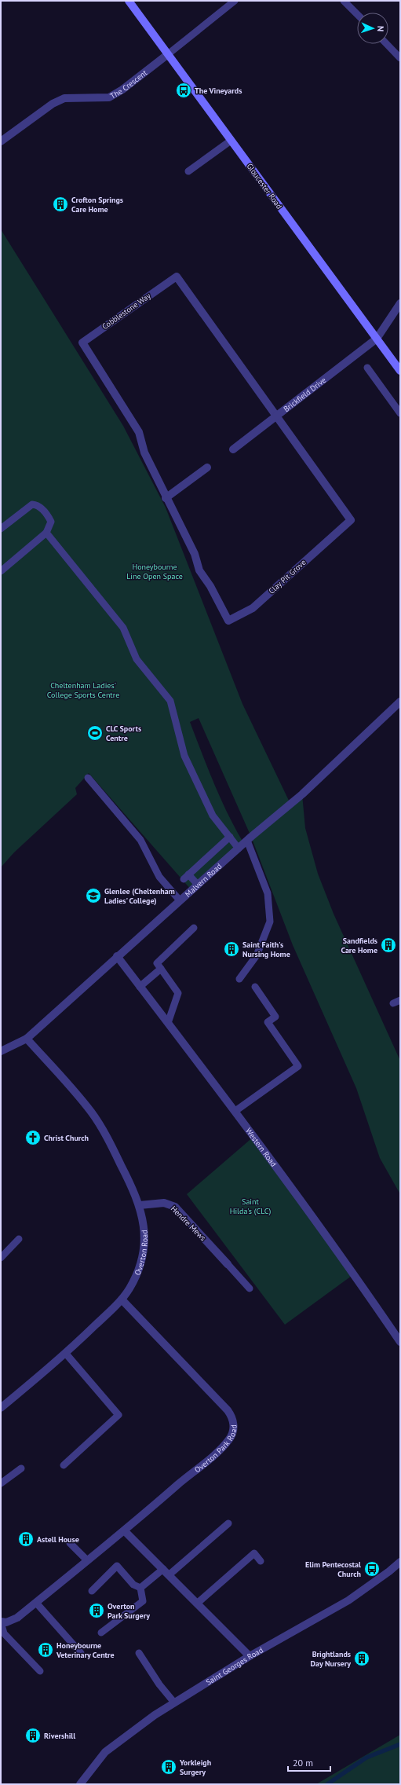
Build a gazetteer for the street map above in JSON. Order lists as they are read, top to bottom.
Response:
{
  "streets": {
    "main road": ["Gloucester Road"],
    "street": [
      "The Crescent",
      "Cobblestone Way",
      "Brickfield Drive",
      "Clay Pit Grove",
      "Malvern Road",
      "Western Road",
      "Hendre Mews",
      "Overton Road",
      "Overton Park Road",
      "Saint Georges Road"
    ]
  },
  "crossings": [
    ["The Crescent", "Gloucester Road"],
    ["Gloucester Road", "Brickfield Drive"],
    ["Cobblestone Way", "Brickfield Drive"],
    ["Cobblestone Way", "Clay Pit Grove"],
    ["Brickfield Drive", "Clay Pit Grove"],
    ["Malvern Road", "Western Road"],
    ["Malvern Road", "Overton Road"],
    ["Hendre Mews", "Overton Road"],
    ["Overton Road", "Overton Park Road"]
  ],
  "parks": ["Honeybourne Line Open Space", "Cheltenham Ladies' College Sports Centre", "Saint Hilda's (CLC)"],
  "places": {
    "bus stop": ["The Vineyards", "Elim Pentecostal Church"],
    "building": [
      "Crofton Springs Care Home",
      "Sandfields Care Home",
      "Saint Faith's Nursing Home",
      "Astell House",
      "Overton Park Surgery",
      "Honeybourne Veterinary Centre",
      "Brightlands Day Nursery",
      "Rivershill",
      "Yorkleigh Surgery"
    ],
    "sports": ["CLC Sports Centre"],
    "school or university": ["Glenlee (Cheltenham Ladies' College)"],
    "church": ["Christ Church"]
  },
  "scale_bar": "20 m",
  "north": "right"
}
